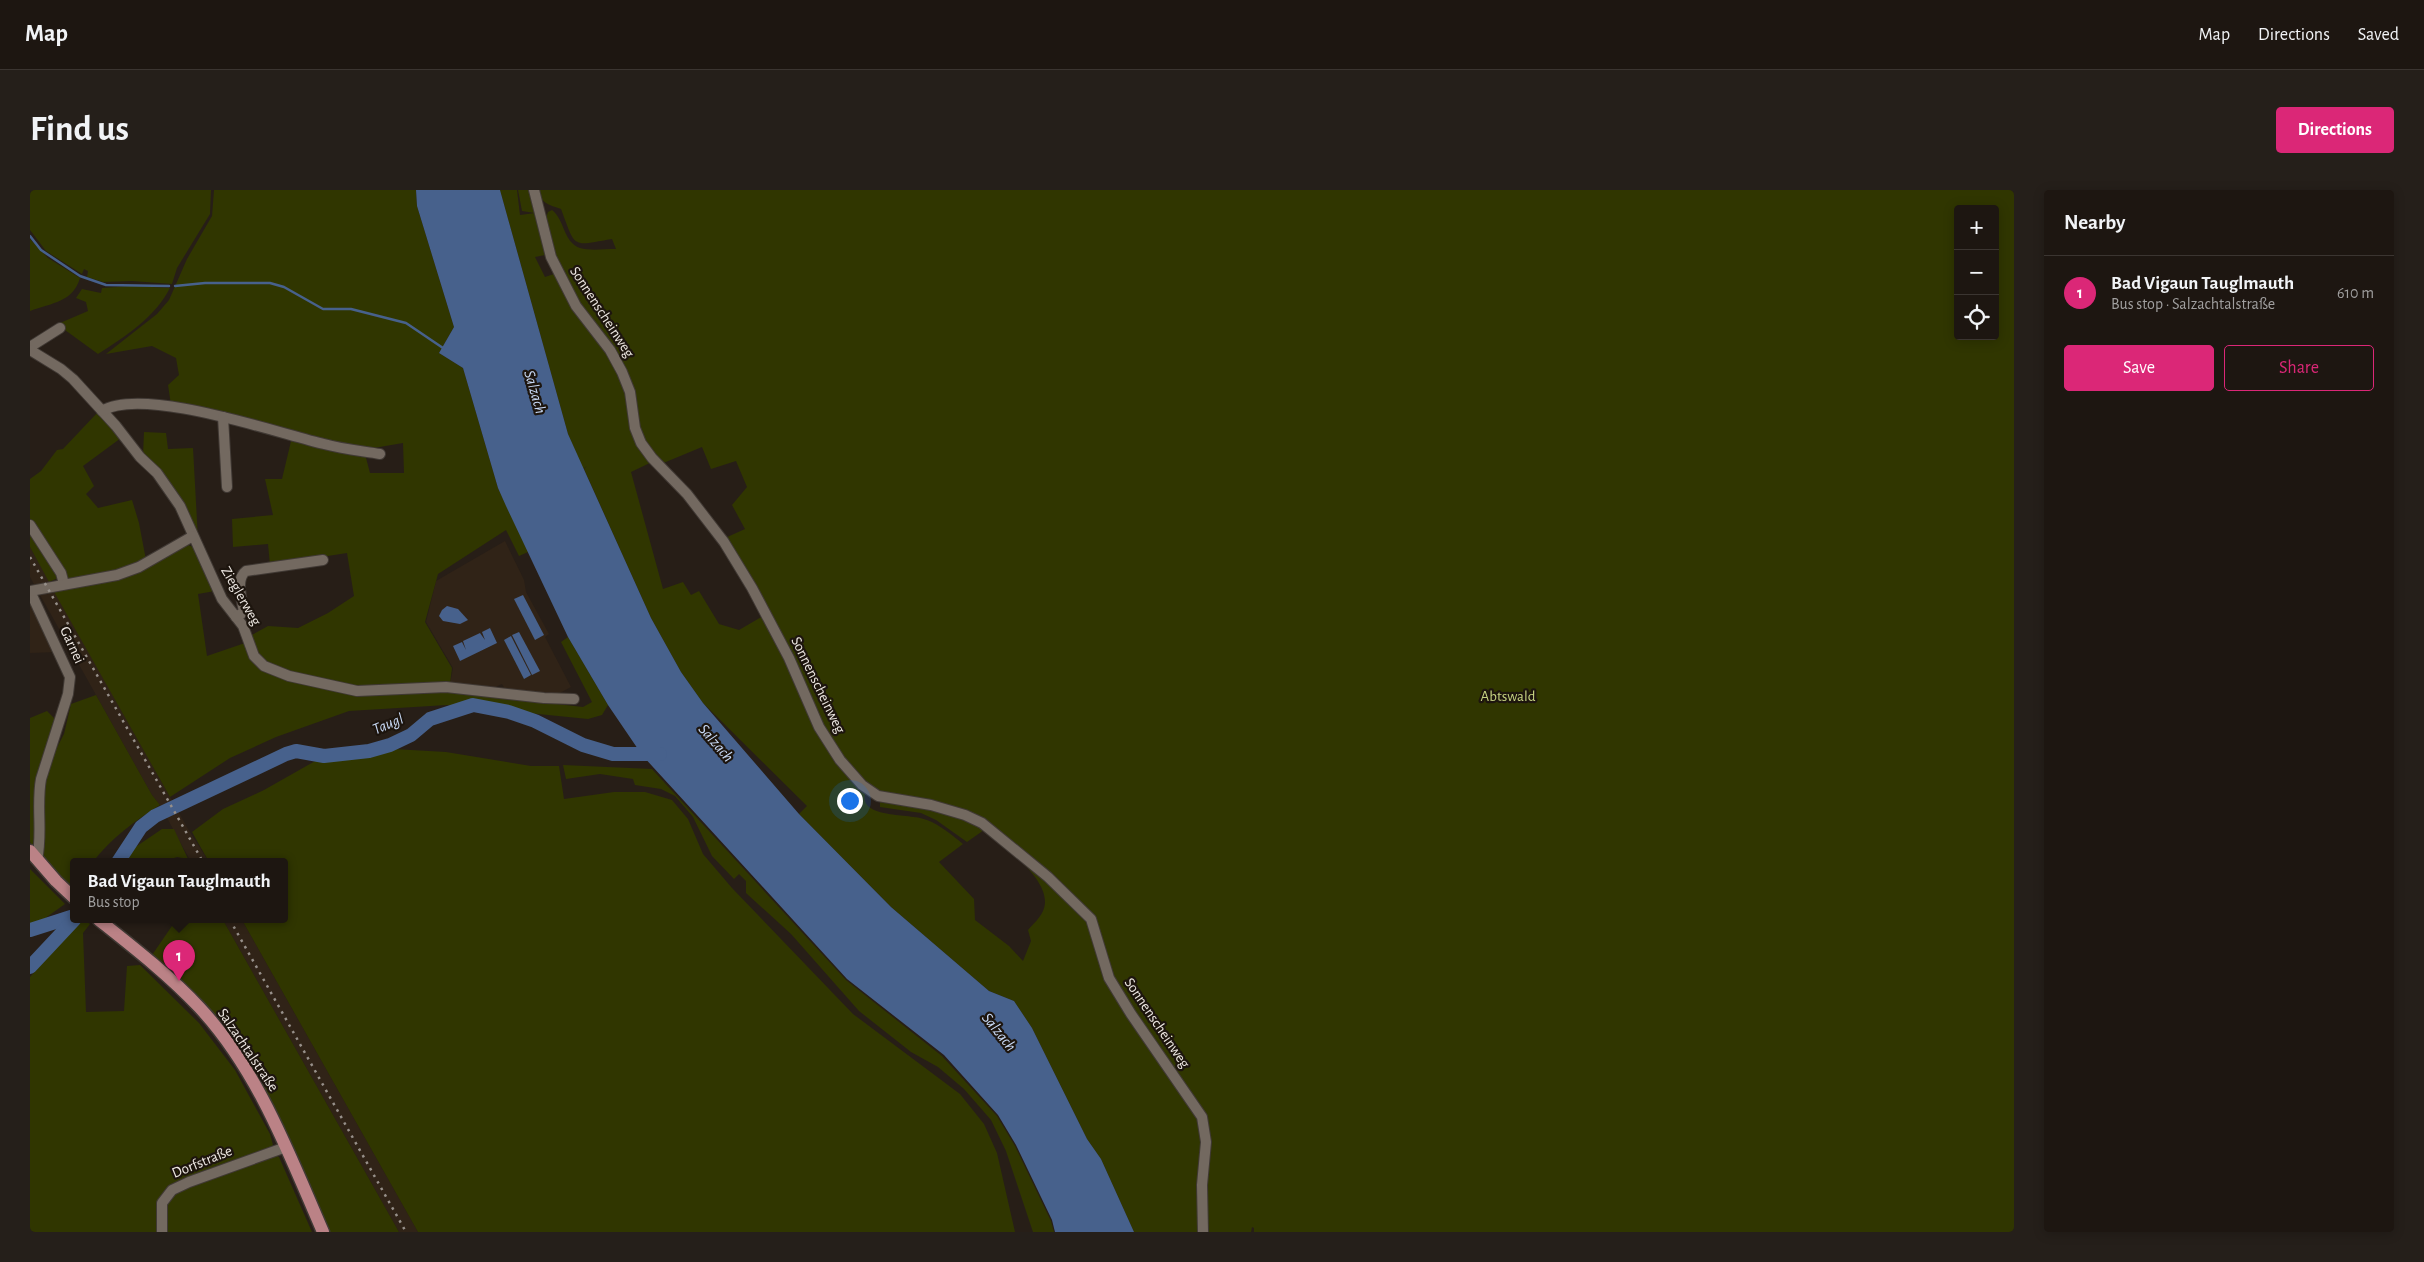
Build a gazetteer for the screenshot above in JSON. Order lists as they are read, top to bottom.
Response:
{
  "streets": {
    "main road": ["Salzachtalstraße"],
    "street": [
      "Sonnenscheinweg",
      "Zieglerweg",
      "Garnei",
      "Dorfstraße"
    ]
  },
  "crossings": [
    ["Zieglerweg", "Garnei"],
    ["Salzachtalstraße", "Dorfstraße"]
  ],
  "water": ["Salzach", "Taugl"],
  "parks": ["Abtswald"],
  "page": {
    "header": "Map",
    "nav": ["Map", "Directions", "Saved"],
    "buttons": [
      "Directions",
      ["Save", "Share"]
    ],
    "title": "Find us",
    "heading": "Nearby",
    "map_buttons": ["+", "−"],
    "list": [
      {
        "mark": "1",
        "name": "Bad Vigaun Tauglmauth",
        "note": "Bus stop · Salzachtalstraße",
        "value": "610 m"
      }
    ],
    "popup": ["Bad Vigaun Tauglmauth", "Bus stop"],
    "pins": "1"
  }
}
